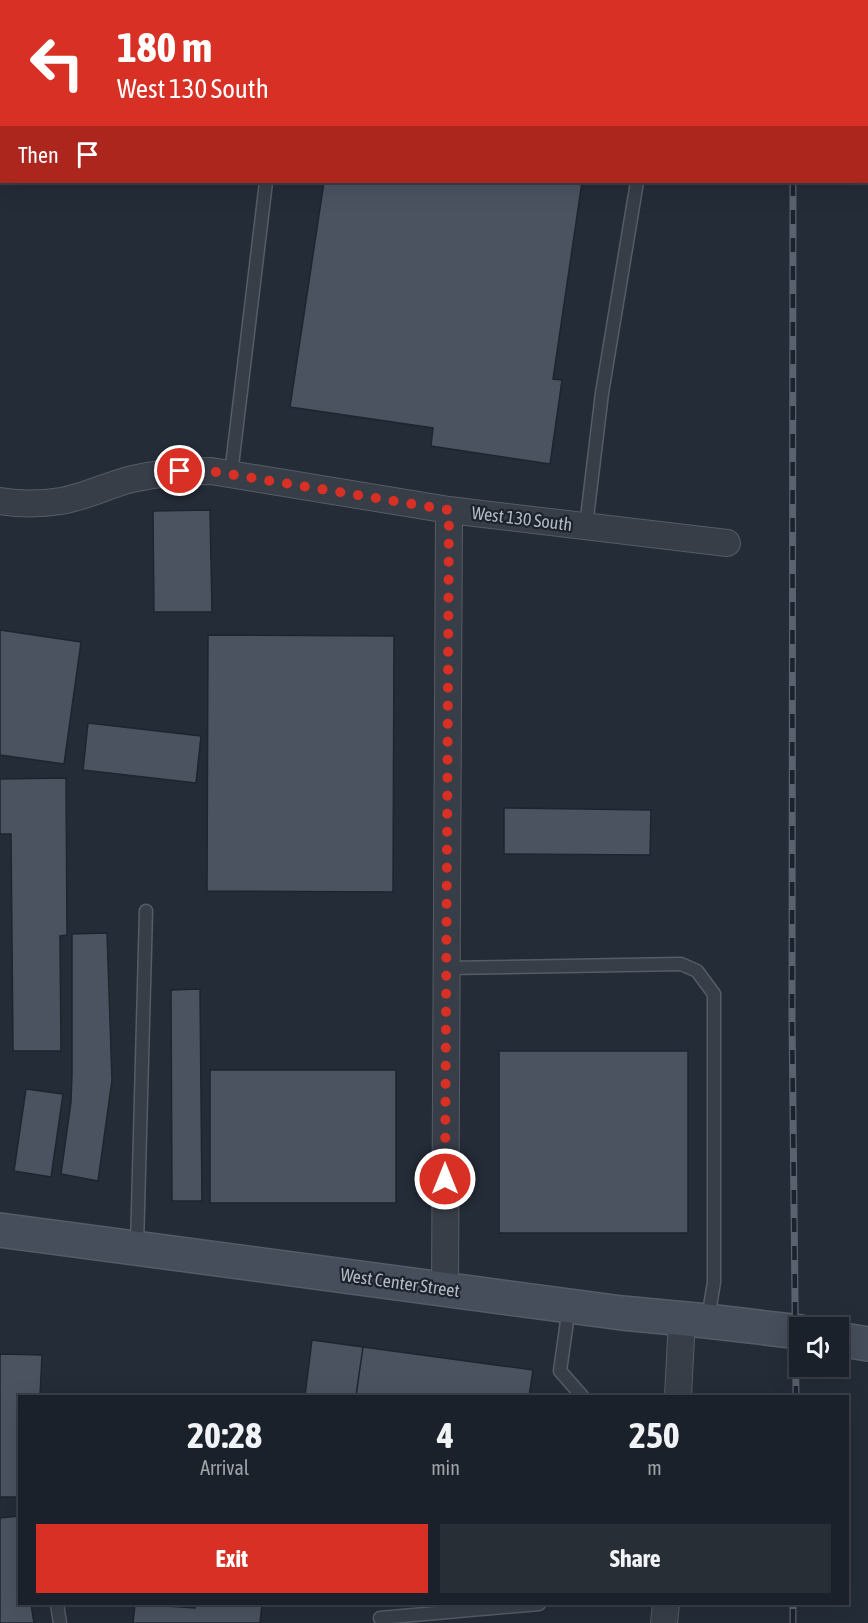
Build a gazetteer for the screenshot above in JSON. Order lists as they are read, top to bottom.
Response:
{
  "streets": {
    "main road": ["West Center Street"],
    "street": ["West 130 South"]
  },
  "page": {
    "turn": ["180 m", "West 130 South"],
    "then": "Then",
    "eta": [
      "20:28",
      "Arrival",
      "4",
      "min",
      "250",
      "m"
    ],
    "buttons": ["Exit", "Share"]
  }
}
